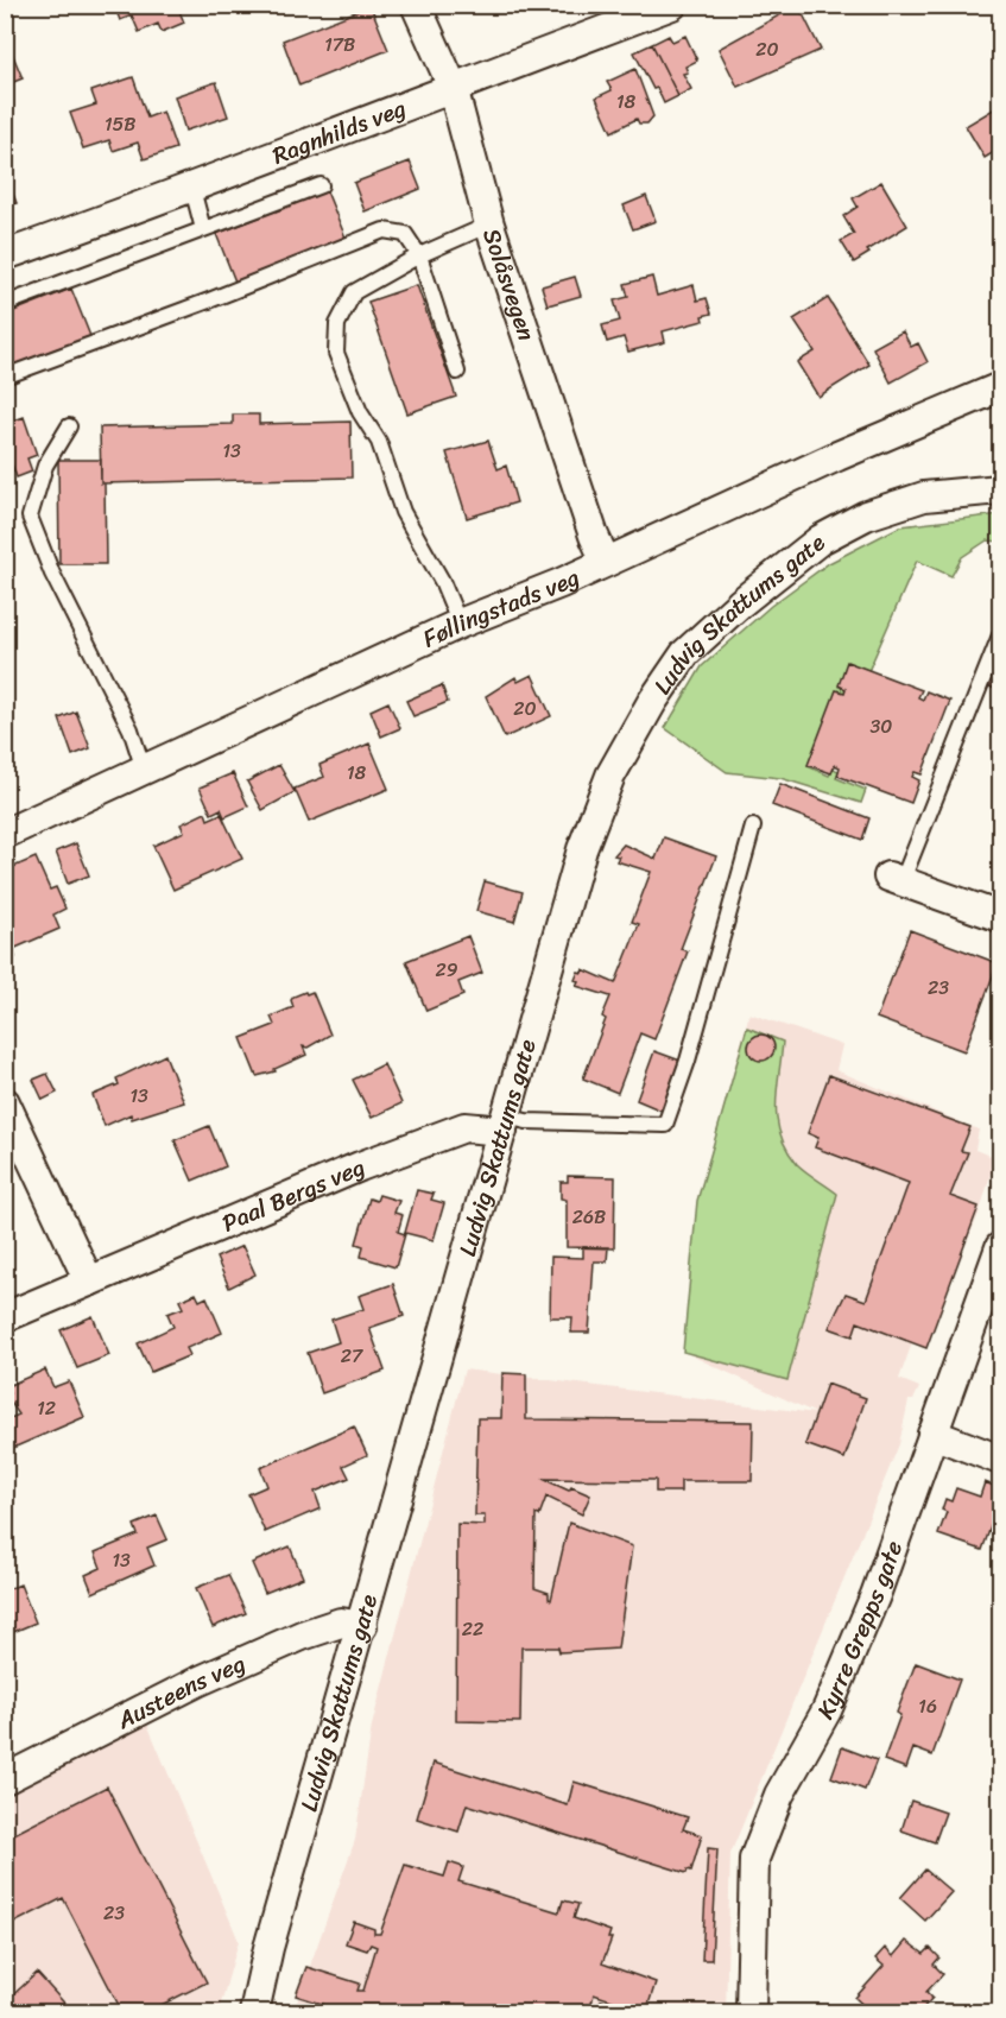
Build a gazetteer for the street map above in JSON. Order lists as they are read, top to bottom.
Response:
{
  "streets": {
    "street": [
      "Ragnhilds veg",
      "Solåsvegen",
      "Føllingstads veg",
      "Ludvig Skattums gate",
      "Paal Bergs veg",
      "Kyrre Grepps gate",
      "Austeens veg"
    ]
  },
  "crossings": [
    ["Ragnhilds veg", "Solåsvegen"],
    ["Solåsvegen", "Føllingstads veg"],
    ["Ludvig Skattums gate", "Paal Bergs veg"],
    ["Ludvig Skattums gate", "Austeens veg"]
  ],
  "house_numbers": [
    "17B",
    "20",
    "18",
    "15B",
    "13",
    "20",
    "30",
    "18",
    "29",
    "23",
    "13",
    "26B",
    "27",
    "12",
    "13",
    "22",
    "16",
    "23"
  ]
}
